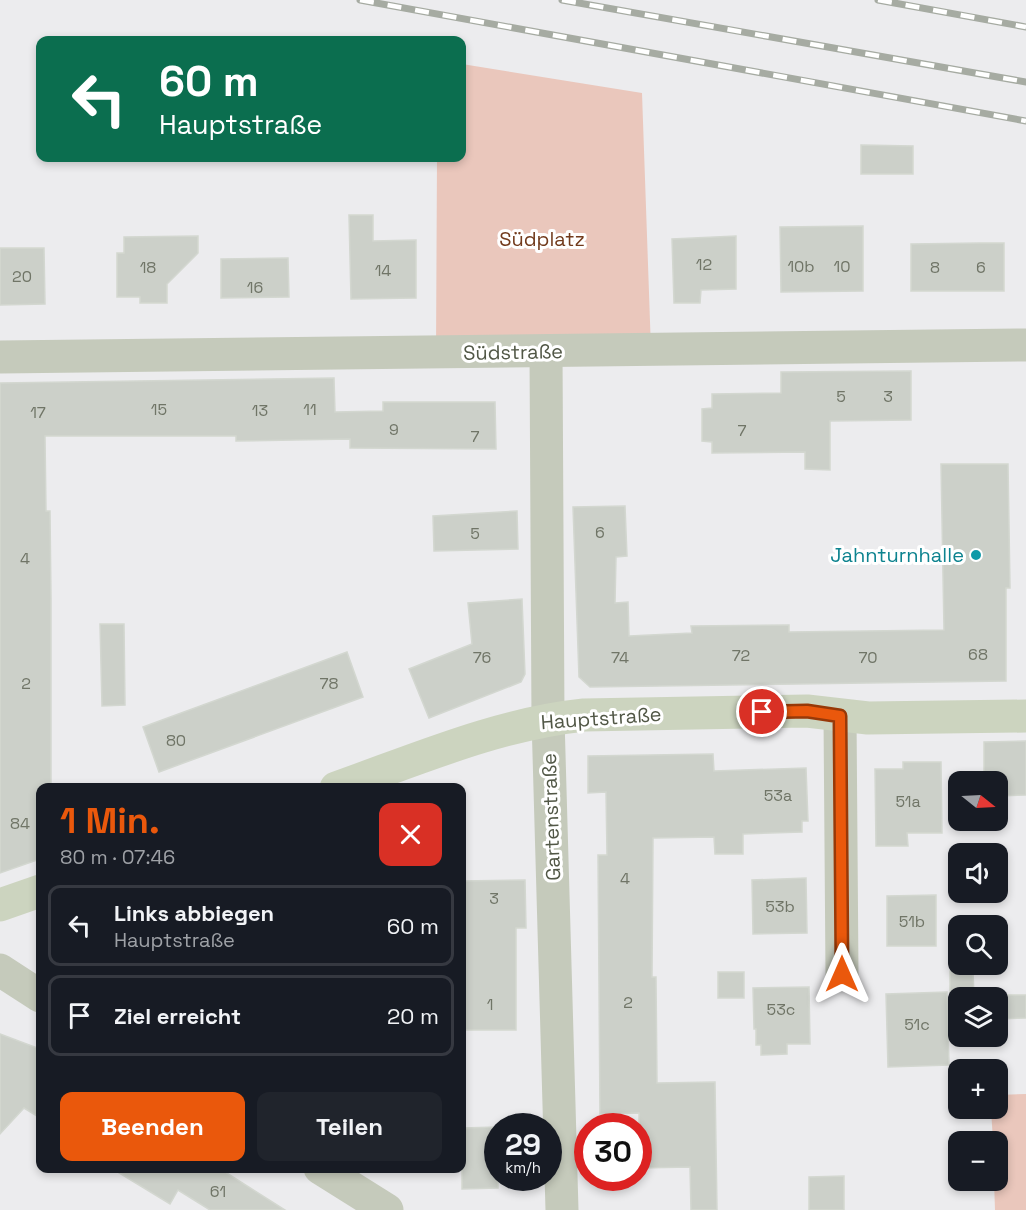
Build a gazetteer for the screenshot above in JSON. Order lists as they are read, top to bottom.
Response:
{
  "streets": {
    "main road": ["Hauptstraße"],
    "street": ["Südstraße", "Gartenstraße"]
  },
  "crossings": [
    ["Südstraße", "Gartenstraße"],
    ["Hauptstraße", "Gartenstraße"]
  ],
  "parks": ["Südplatz"],
  "places": ["Jahnturnhalle"],
  "house_numbers": [
    "12",
    "10b",
    "10",
    "18",
    "8",
    "6",
    "14",
    "20",
    "16",
    "5",
    "3",
    "15",
    "11",
    "13",
    "17",
    "9",
    "7",
    "7",
    "6",
    "5",
    "4",
    "68",
    "72",
    "76",
    "74",
    "70",
    "2",
    "78",
    "80",
    "53a",
    "51a",
    "84",
    "4",
    "3",
    "53b",
    "51b",
    "2",
    "1",
    "53c",
    "51c",
    "61"
  ],
  "north": "right",
  "page": {
    "turn": ["60 m", "Hauptstraße"],
    "map_buttons": ["+", "−"],
    "heading": ["1 Min.", "80 m · 07:46"],
    "list": [
      {
        "name": "Links abbiegen",
        "note": "Hauptstraße",
        "value": "60 m"
      },
      {
        "name": "Ziel erreicht",
        "value": "20 m"
      }
    ],
    "buttons": ["Beenden", "Teilen"],
    "speed": "29 km/h",
    "limit": "30"
  }
}
